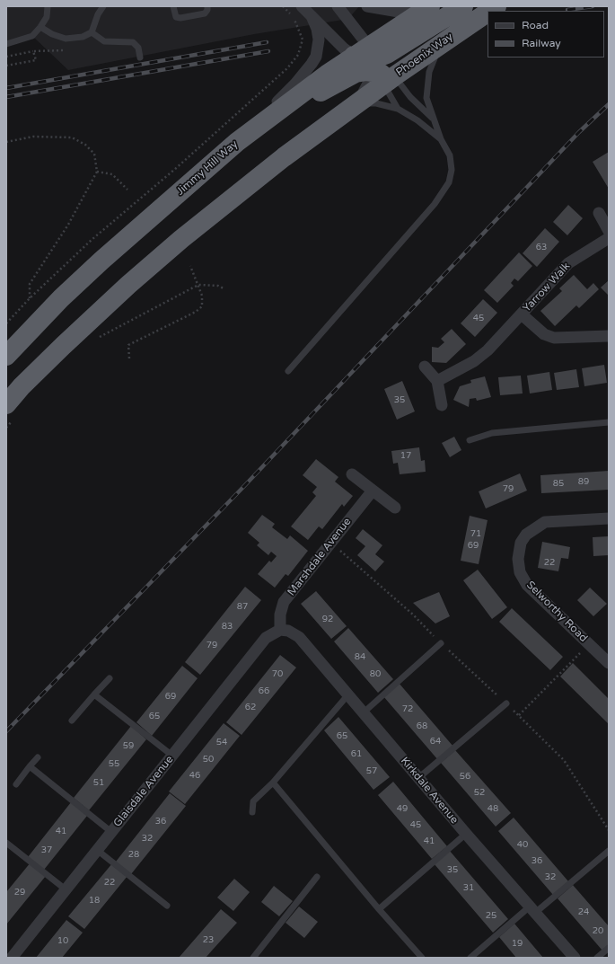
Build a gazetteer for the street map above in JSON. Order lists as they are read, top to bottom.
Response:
{
  "streets": {
    "highway": ["Phoenix Way", "Jimmy Hill Way"],
    "street": [
      "Yarrow Walk",
      "Marshdale Avenue",
      "Selworthy Road",
      "Kirkdale Avenue",
      "Glaisdale Avenue"
    ]
  },
  "crossings": [
    ["Phoenix Way", "Jimmy Hill Way"],
    ["Marshdale Avenue", "Kirkdale Avenue"],
    ["Marshdale Avenue", "Glaisdale Avenue"],
    ["Kirkdale Avenue", "Glaisdale Avenue"]
  ],
  "house_numbers": [
    "63",
    "45",
    "35",
    "17",
    "89",
    "85",
    "79",
    "71",
    "69",
    "22",
    "87",
    "92",
    "83",
    "79",
    "84",
    "70",
    "80",
    "66",
    "69",
    "62",
    "72",
    "65",
    "68",
    "65",
    "64",
    "54",
    "59",
    "61",
    "50",
    "55",
    "57",
    "46",
    "56",
    "51",
    "52",
    "49",
    "48",
    "36",
    "45",
    "41",
    "32",
    "41",
    "40",
    "37",
    "28",
    "36",
    "35",
    "32",
    "22",
    "31",
    "29",
    "18",
    "24",
    "25",
    "20",
    "23",
    "10",
    "19"
  ],
  "legend": ["Road", "Railway"]
}
